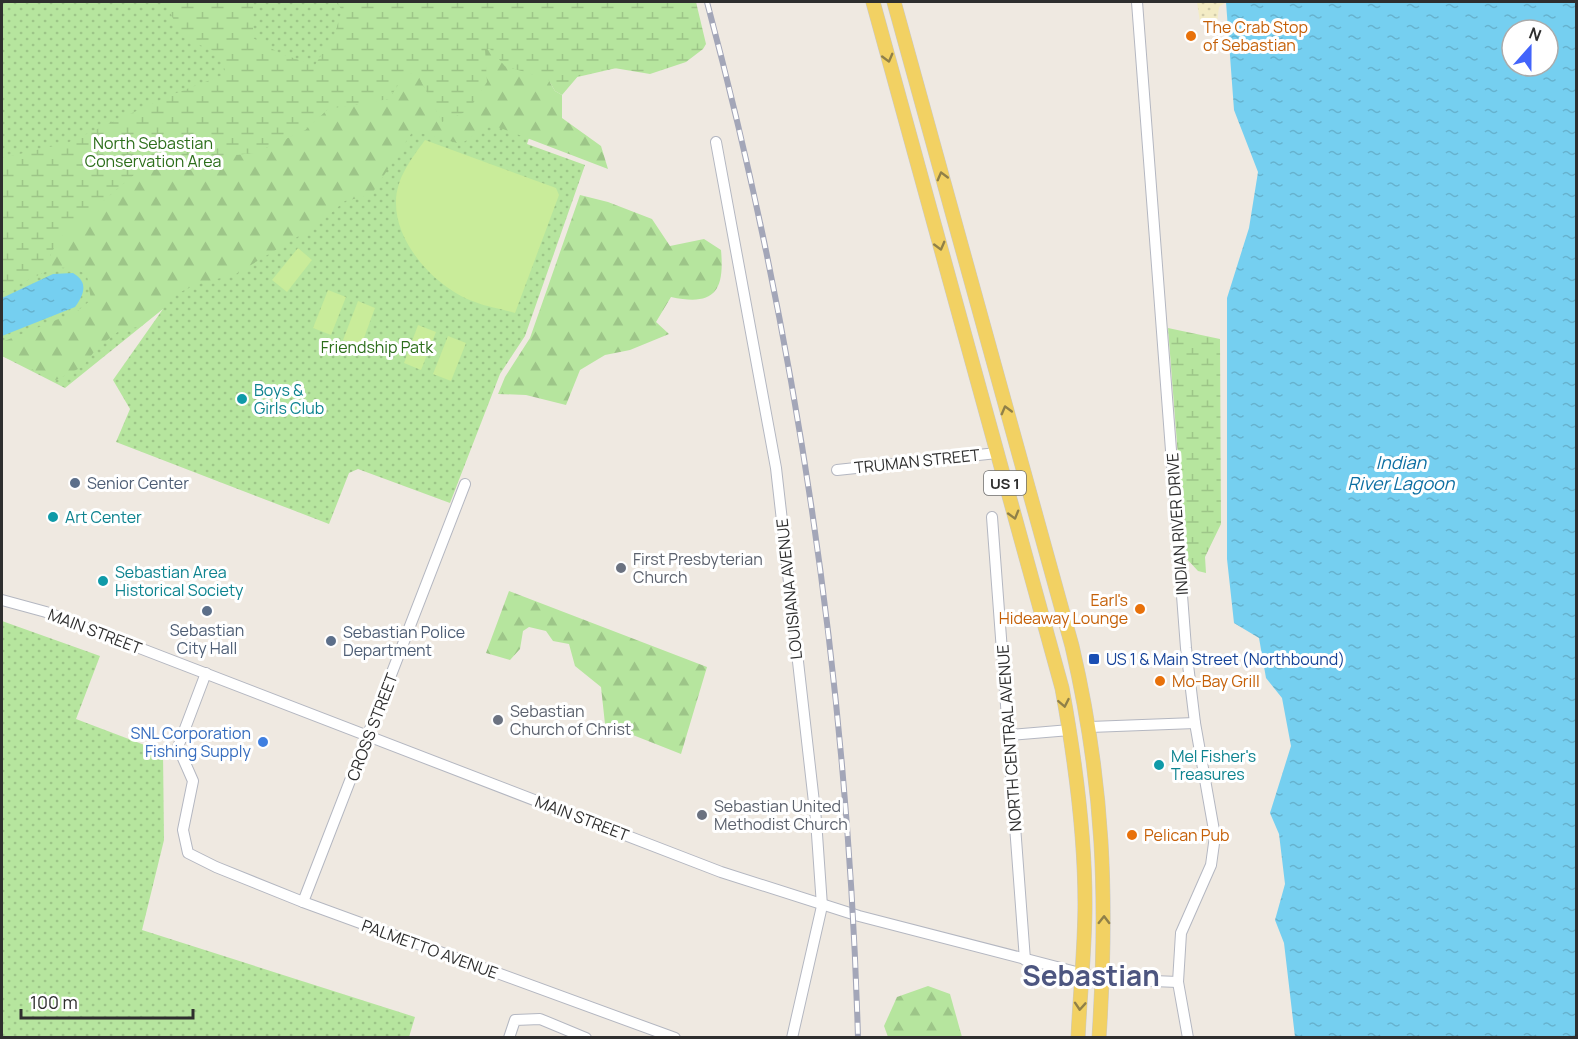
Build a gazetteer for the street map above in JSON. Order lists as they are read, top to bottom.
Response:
{
  "streets": {
    "main road": ["US 1"],
    "street": [
      "TRUMAN STREET",
      "INDIAN RIVER DRIVE",
      "LOUISIANA AVENUE",
      "MAIN STREET",
      "CROSS STREET",
      "NORTH CENTRAL AVENUE",
      "PALMETTO AVENUE"
    ]
  },
  "crossings": [
    ["TRUMAN STREET", "US 1"],
    ["US 1", "MAIN STREET"],
    ["INDIAN RIVER DRIVE", "MAIN STREET"],
    ["LOUISIANA AVENUE", "MAIN STREET"],
    ["MAIN STREET", "CROSS STREET"],
    ["MAIN STREET", "NORTH CENTRAL AVENUE"],
    ["MAIN STREET", "PALMETTO AVENUE"],
    ["CROSS STREET", "PALMETTO AVENUE"]
  ],
  "districts": ["Sebastian"],
  "water": ["Indian River Lagoon"],
  "parks": ["North Sebastian Conservation Area", "Friendship Patk"],
  "places": {
    "other": [
      "The Crab Stop of Sebastian",
      "Boys & Girls Club",
      "Senior Center",
      "Art Center",
      "First Presbyterian Church",
      "Sebastian Area Historical Society",
      "Earl's Hideaway Lounge",
      "Sebastian City Hall",
      "Sebastian Police Department",
      "Mo-Bay Grill",
      "Sebastian Church of Christ",
      "SNL Corporation Fishing Supply",
      "Mel Fisher's Treasures",
      "Sebastian United Methodist Church",
      "Pelican Pub"
    ],
    "transit": ["US 1 & Main Street (Northbound)"]
  },
  "scale_bar": "100 m",
  "north": "top"
}
